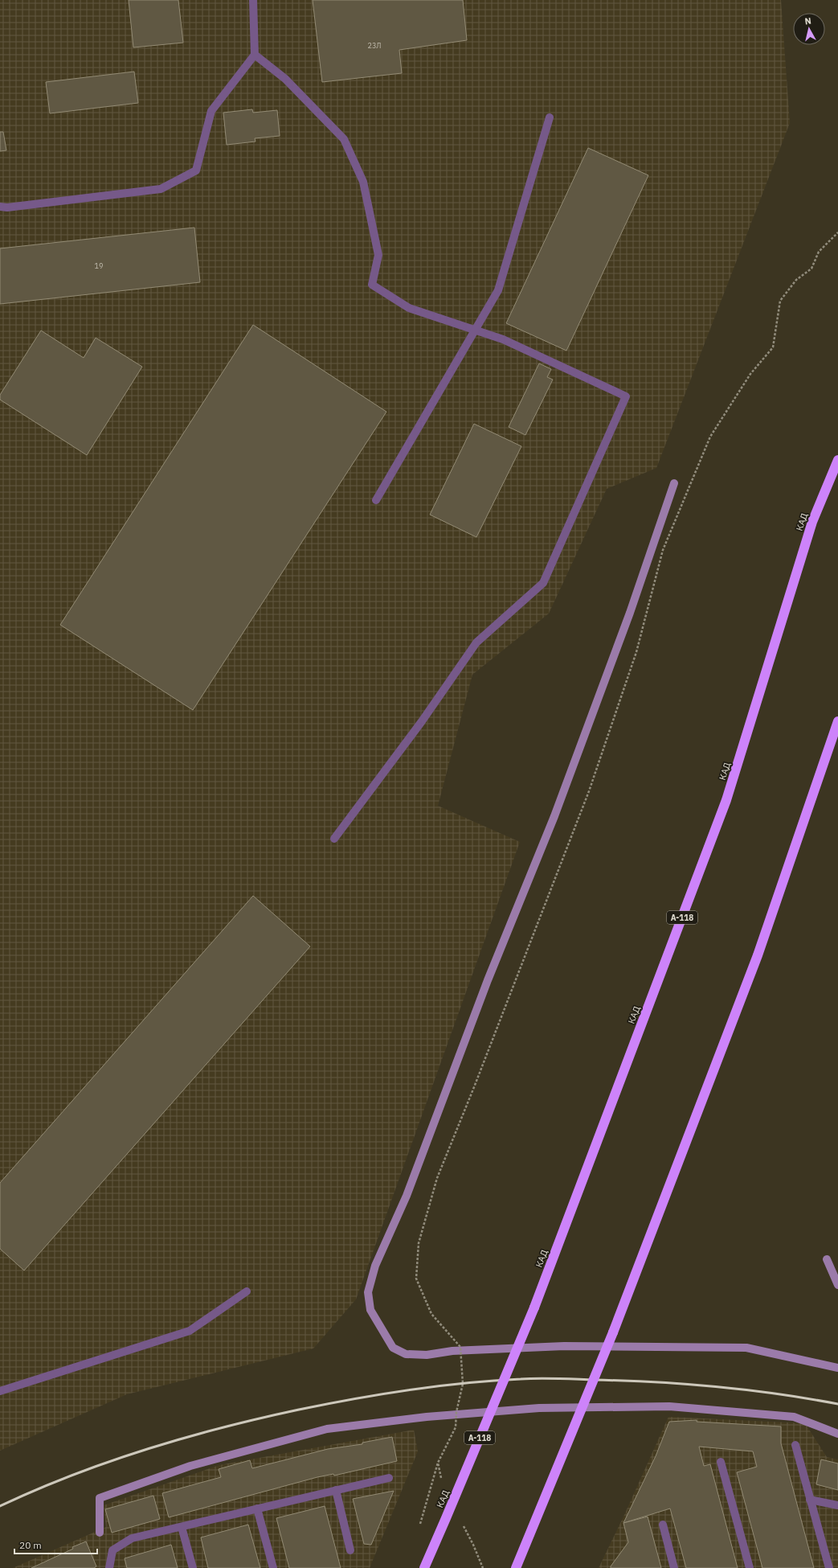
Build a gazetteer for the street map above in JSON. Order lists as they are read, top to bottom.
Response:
{
  "streets": {
    "highway": ["КАД", "А-118"]
  },
  "house_numbers": ["23Л", "19"],
  "scale_bar": "20 m",
  "north": "top"
}
